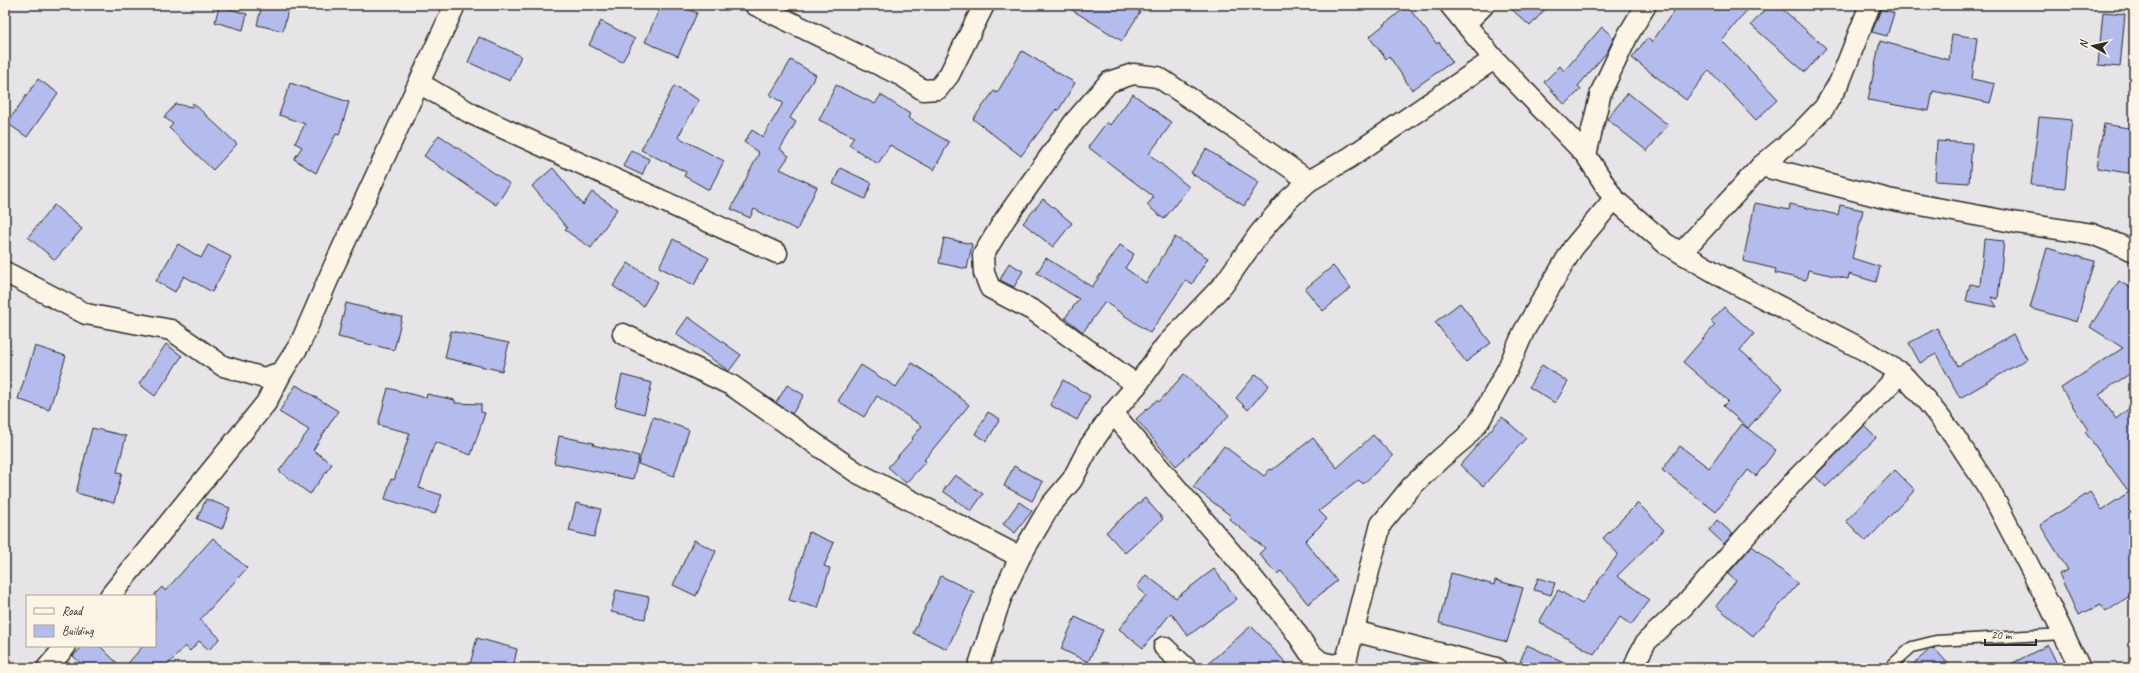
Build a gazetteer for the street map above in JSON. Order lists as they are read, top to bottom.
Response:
{
  "legend": ["Road", "Building"],
  "scale_bar": "20 m",
  "north": "left"
}
